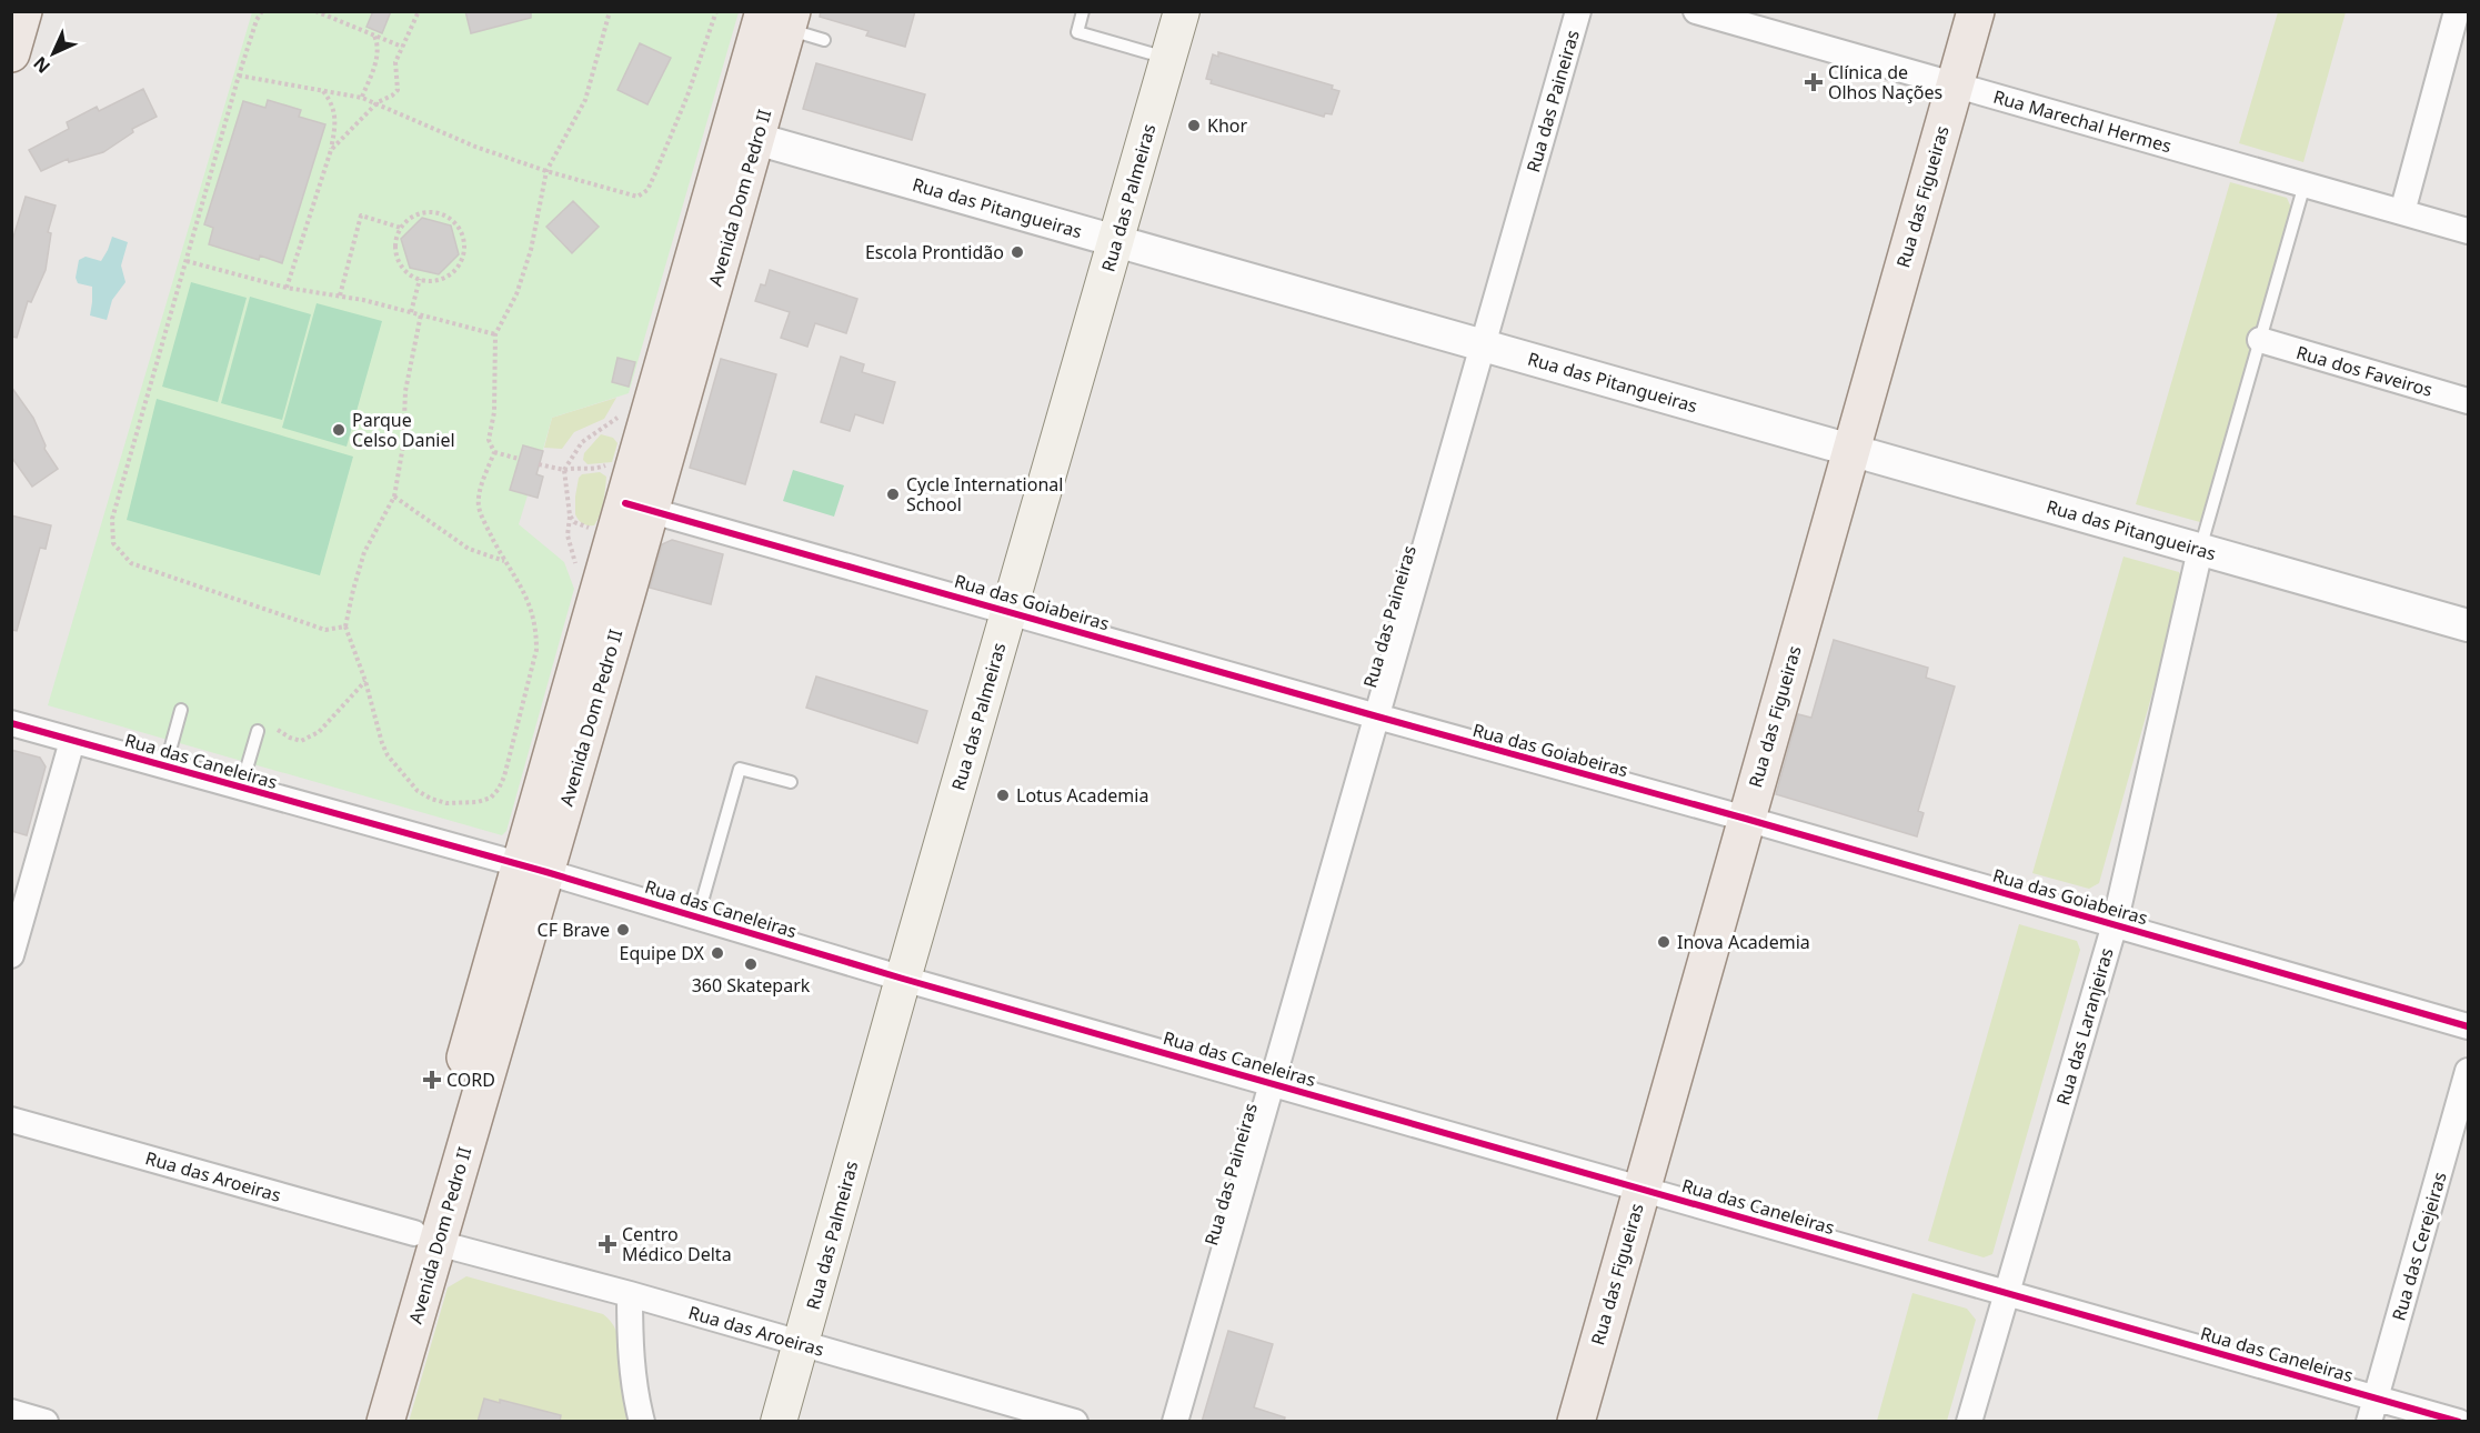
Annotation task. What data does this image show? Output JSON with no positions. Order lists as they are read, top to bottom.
{
  "streets": {
    "main road": ["Rua das Figueiras", "Avenida Dom Pedro II", "Rua das Palmeiras"],
    "street": [
      "Rua das Paineiras",
      "Rua Marechal Hermes",
      "Rua das Pitangueiras",
      "Rua dos Faveiros",
      "Rua das Goiabeiras",
      "Rua das Caneleiras",
      "Rua das Laranjeiras",
      "Rua das Aroeiras",
      "Rua das Cerejeiras"
    ]
  },
  "crossings": [
    ["Rua das Paineiras", "Rua das Pitangueiras"],
    ["Rua das Paineiras", "Rua das Goiabeiras"],
    ["Rua das Paineiras", "Rua das Caneleiras"],
    ["Rua Marechal Hermes", "Rua das Figueiras"],
    ["Rua das Figueiras", "Rua das Pitangueiras"],
    ["Rua das Figueiras", "Rua das Goiabeiras"],
    ["Rua das Figueiras", "Rua das Caneleiras"],
    ["Avenida Dom Pedro II", "Rua das Pitangueiras"],
    ["Avenida Dom Pedro II", "Rua das Goiabeiras"],
    ["Avenida Dom Pedro II", "Rua das Caneleiras"],
    ["Avenida Dom Pedro II", "Rua das Aroeiras"],
    ["Rua das Palmeiras", "Rua das Pitangueiras"],
    ["Rua das Palmeiras", "Rua das Goiabeiras"],
    ["Rua das Palmeiras", "Rua das Caneleiras"],
    ["Rua das Palmeiras", "Rua das Aroeiras"],
    ["Rua das Pitangueiras", "Rua das Laranjeiras"],
    ["Rua das Goiabeiras", "Rua das Laranjeiras"],
    ["Rua das Caneleiras", "Rua das Laranjeiras"],
    ["Rua das Caneleiras", "Rua das Cerejeiras"]
  ],
  "places": {
    "health": ["Clínica de Olhos Nações", "CORD", "Centro Médico Delta"],
    "other": [
      "Khor",
      "Escola Prontidão",
      "Parque Celso Daniel",
      "Cycle International School",
      "Lotus Academia",
      "CF Brave",
      "Inova Academia",
      "Equipe DX",
      "360 Skatepark"
    ]
  },
  "north": "bottom left"
}
